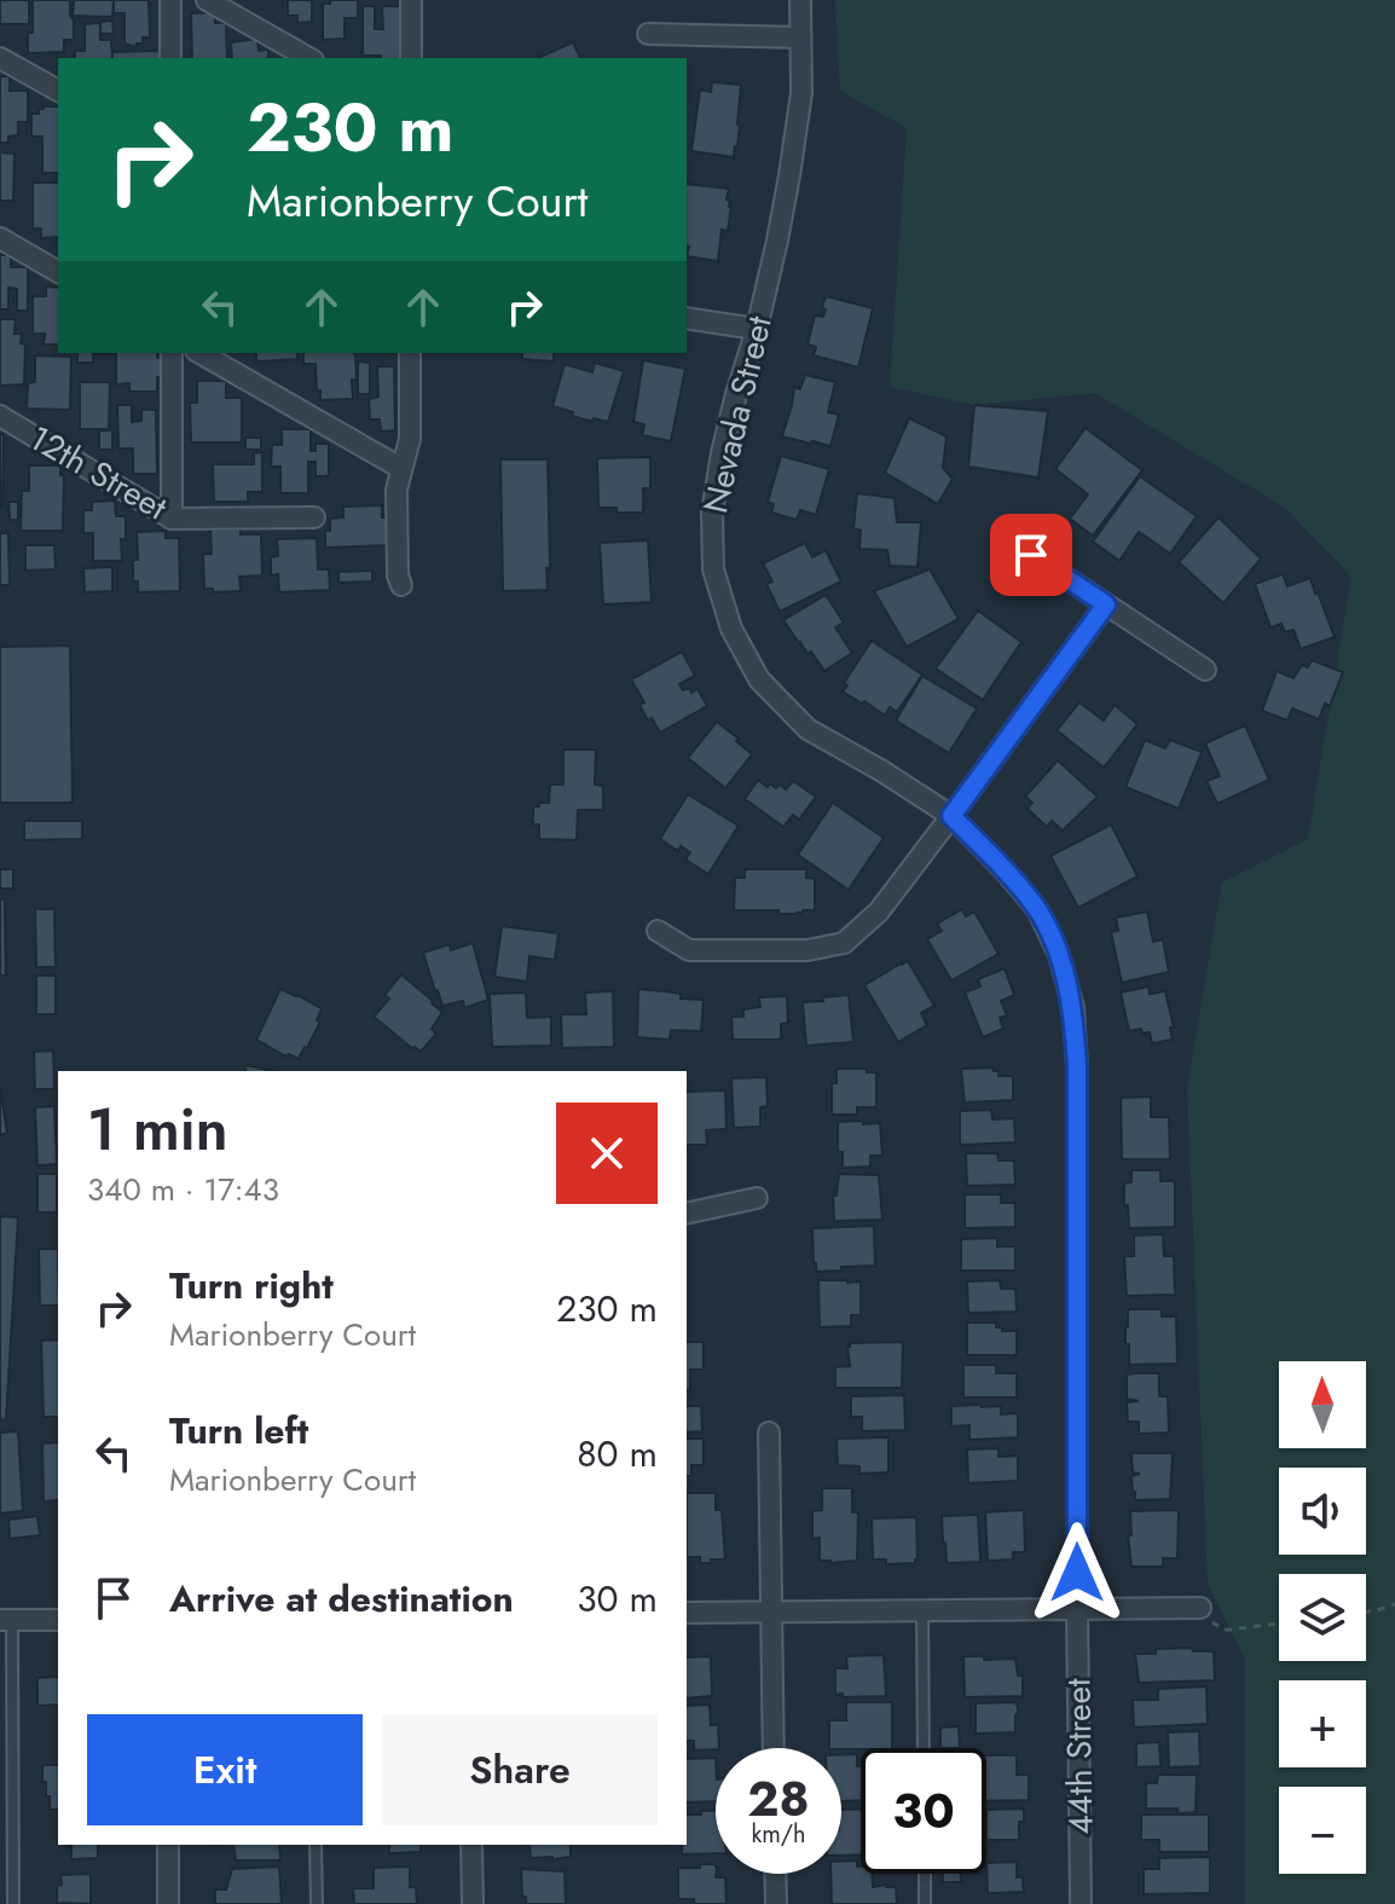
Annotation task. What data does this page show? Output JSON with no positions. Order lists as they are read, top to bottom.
{
  "streets": {
    "street": ["Nevada Street", "12th Street", "44th Street"]
  },
  "crossings": [
    ["Nevada Street", "44th Street"]
  ],
  "north": "top",
  "page": {
    "turn": ["230 m", "Marionberry Court"],
    "heading": ["1 min", "340 m · 17:43"],
    "list": [
      {
        "name": "Turn right",
        "note": "Marionberry Court",
        "value": "230 m"
      },
      {
        "name": "Turn left",
        "note": "Marionberry Court",
        "value": "80 m"
      },
      {
        "name": "Arrive at destination",
        "value": "30 m"
      }
    ],
    "map_buttons": ["+", "−"],
    "buttons": ["Exit", "Share"],
    "speed": "28 km/h",
    "limit": "30"
  }
}
